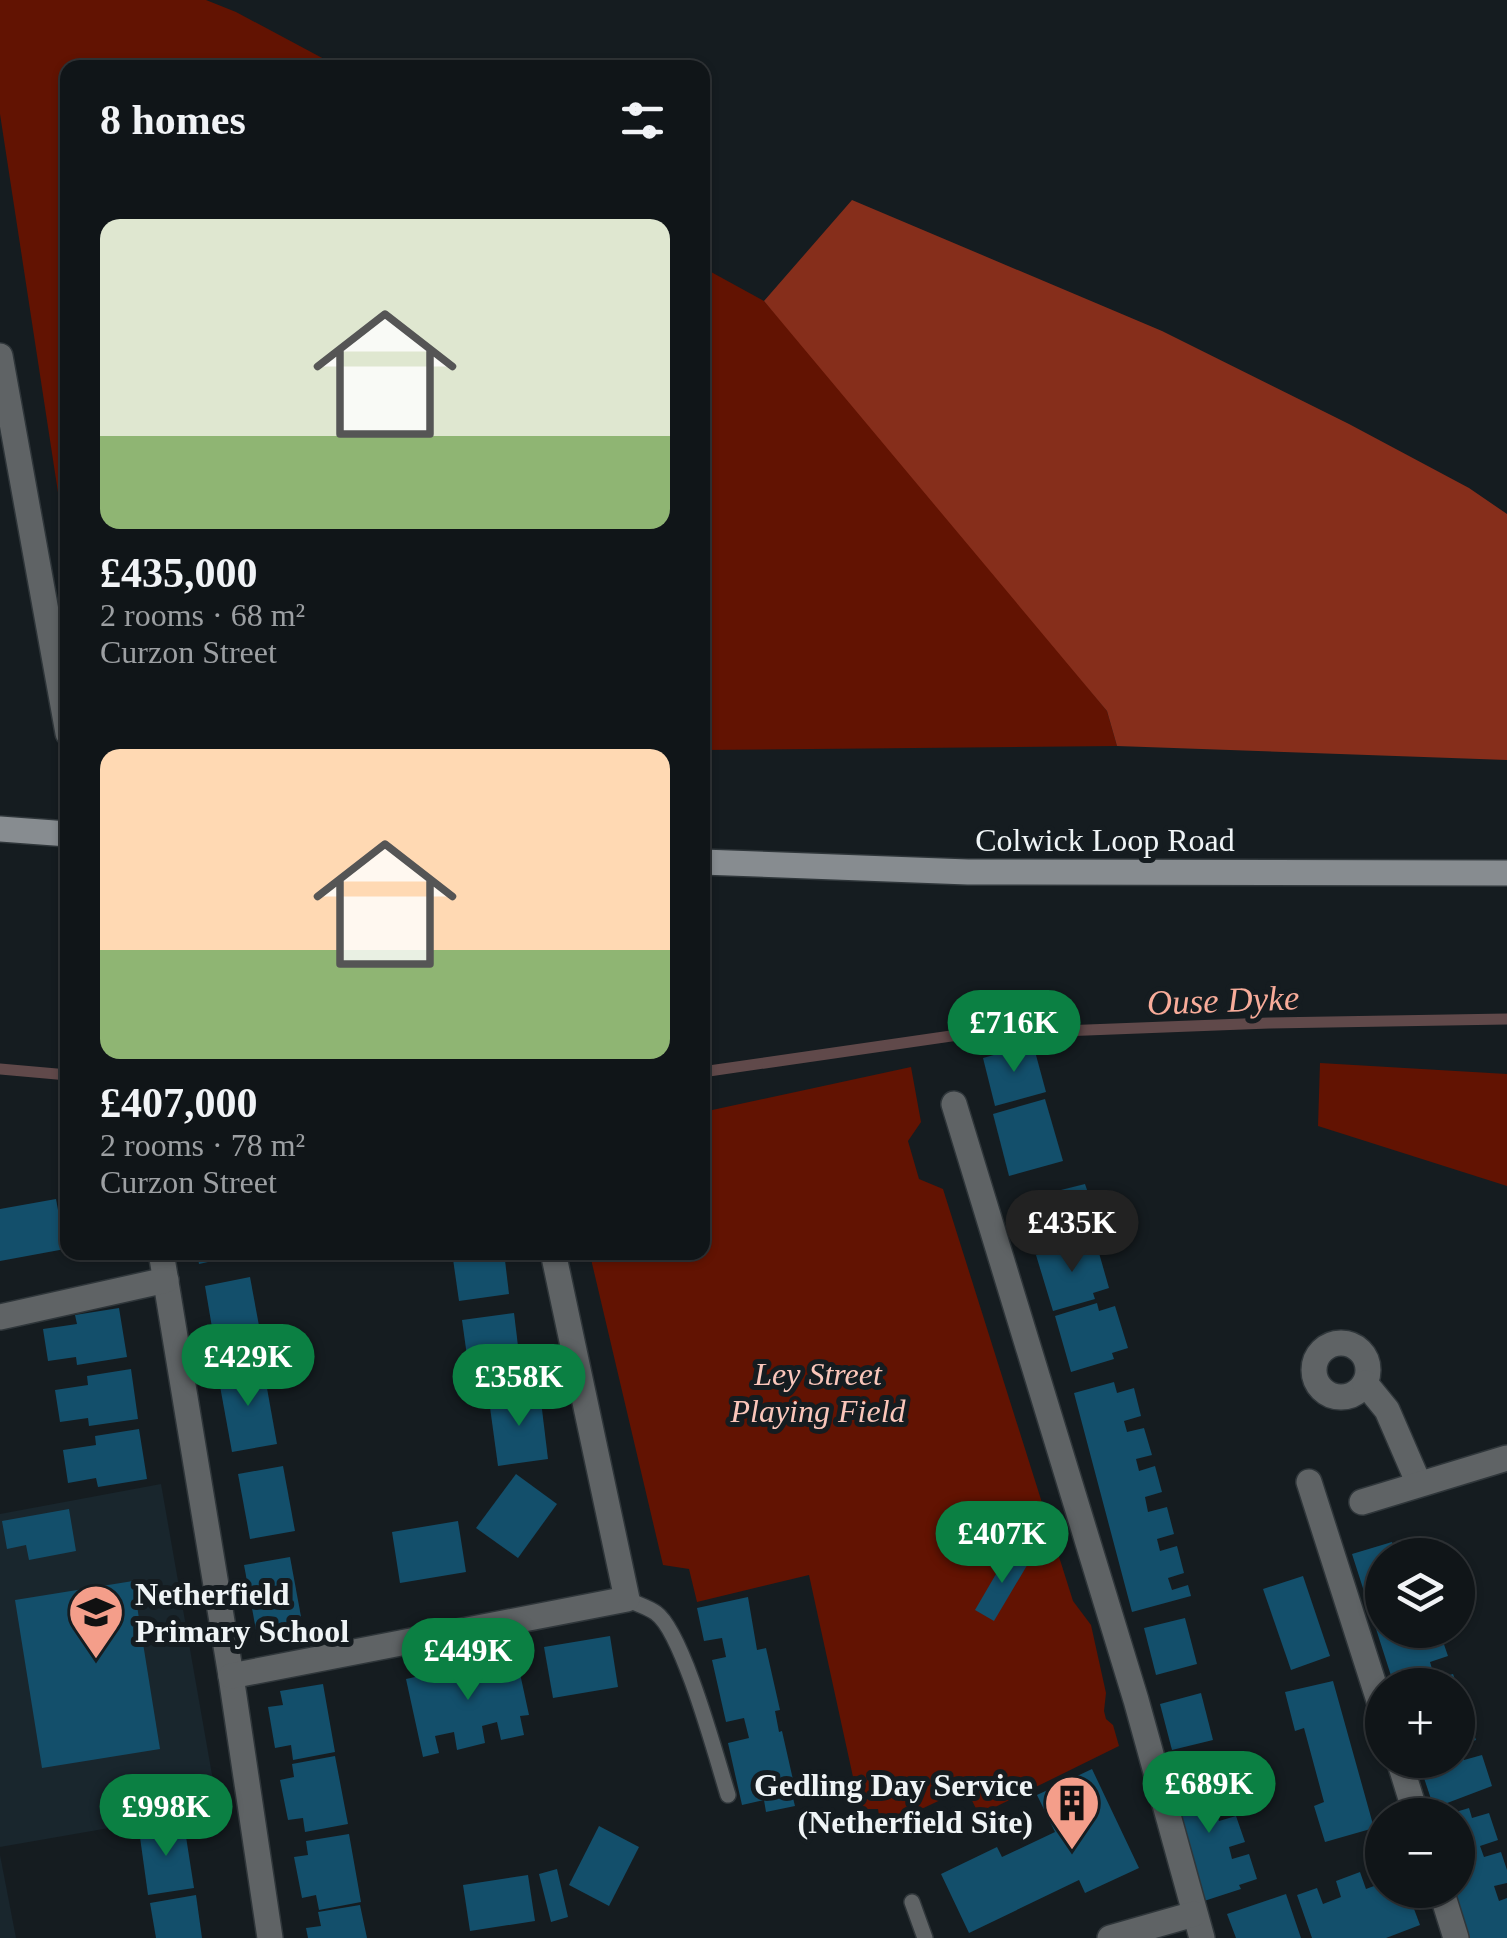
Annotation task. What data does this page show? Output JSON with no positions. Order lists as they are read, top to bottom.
{
  "streets": {
    "main road": ["Colwick Loop Road"]
  },
  "water": ["Ouse Dyke"],
  "parks": ["Ley Street Playing Field"],
  "places": {
    "school or university": ["Netherfield Primary School"],
    "building": ["Gedling Day Service (Netherfield Site)"]
  },
  "page": {
    "heading": "8 homes",
    "list": [
      {
        "name": "£435,000",
        "note": "2 rooms · 68 m² · Curzon Street"
      },
      {
        "name": "£407,000",
        "note": "2 rooms · 78 m² · Curzon Street"
      }
    ],
    "price": [
      "£716K",
      "£435K",
      "£429K",
      "£358K",
      "£407K",
      "£449K",
      "£689K",
      "£998K"
    ],
    "map_buttons": ["+", "−"]
  }
}
